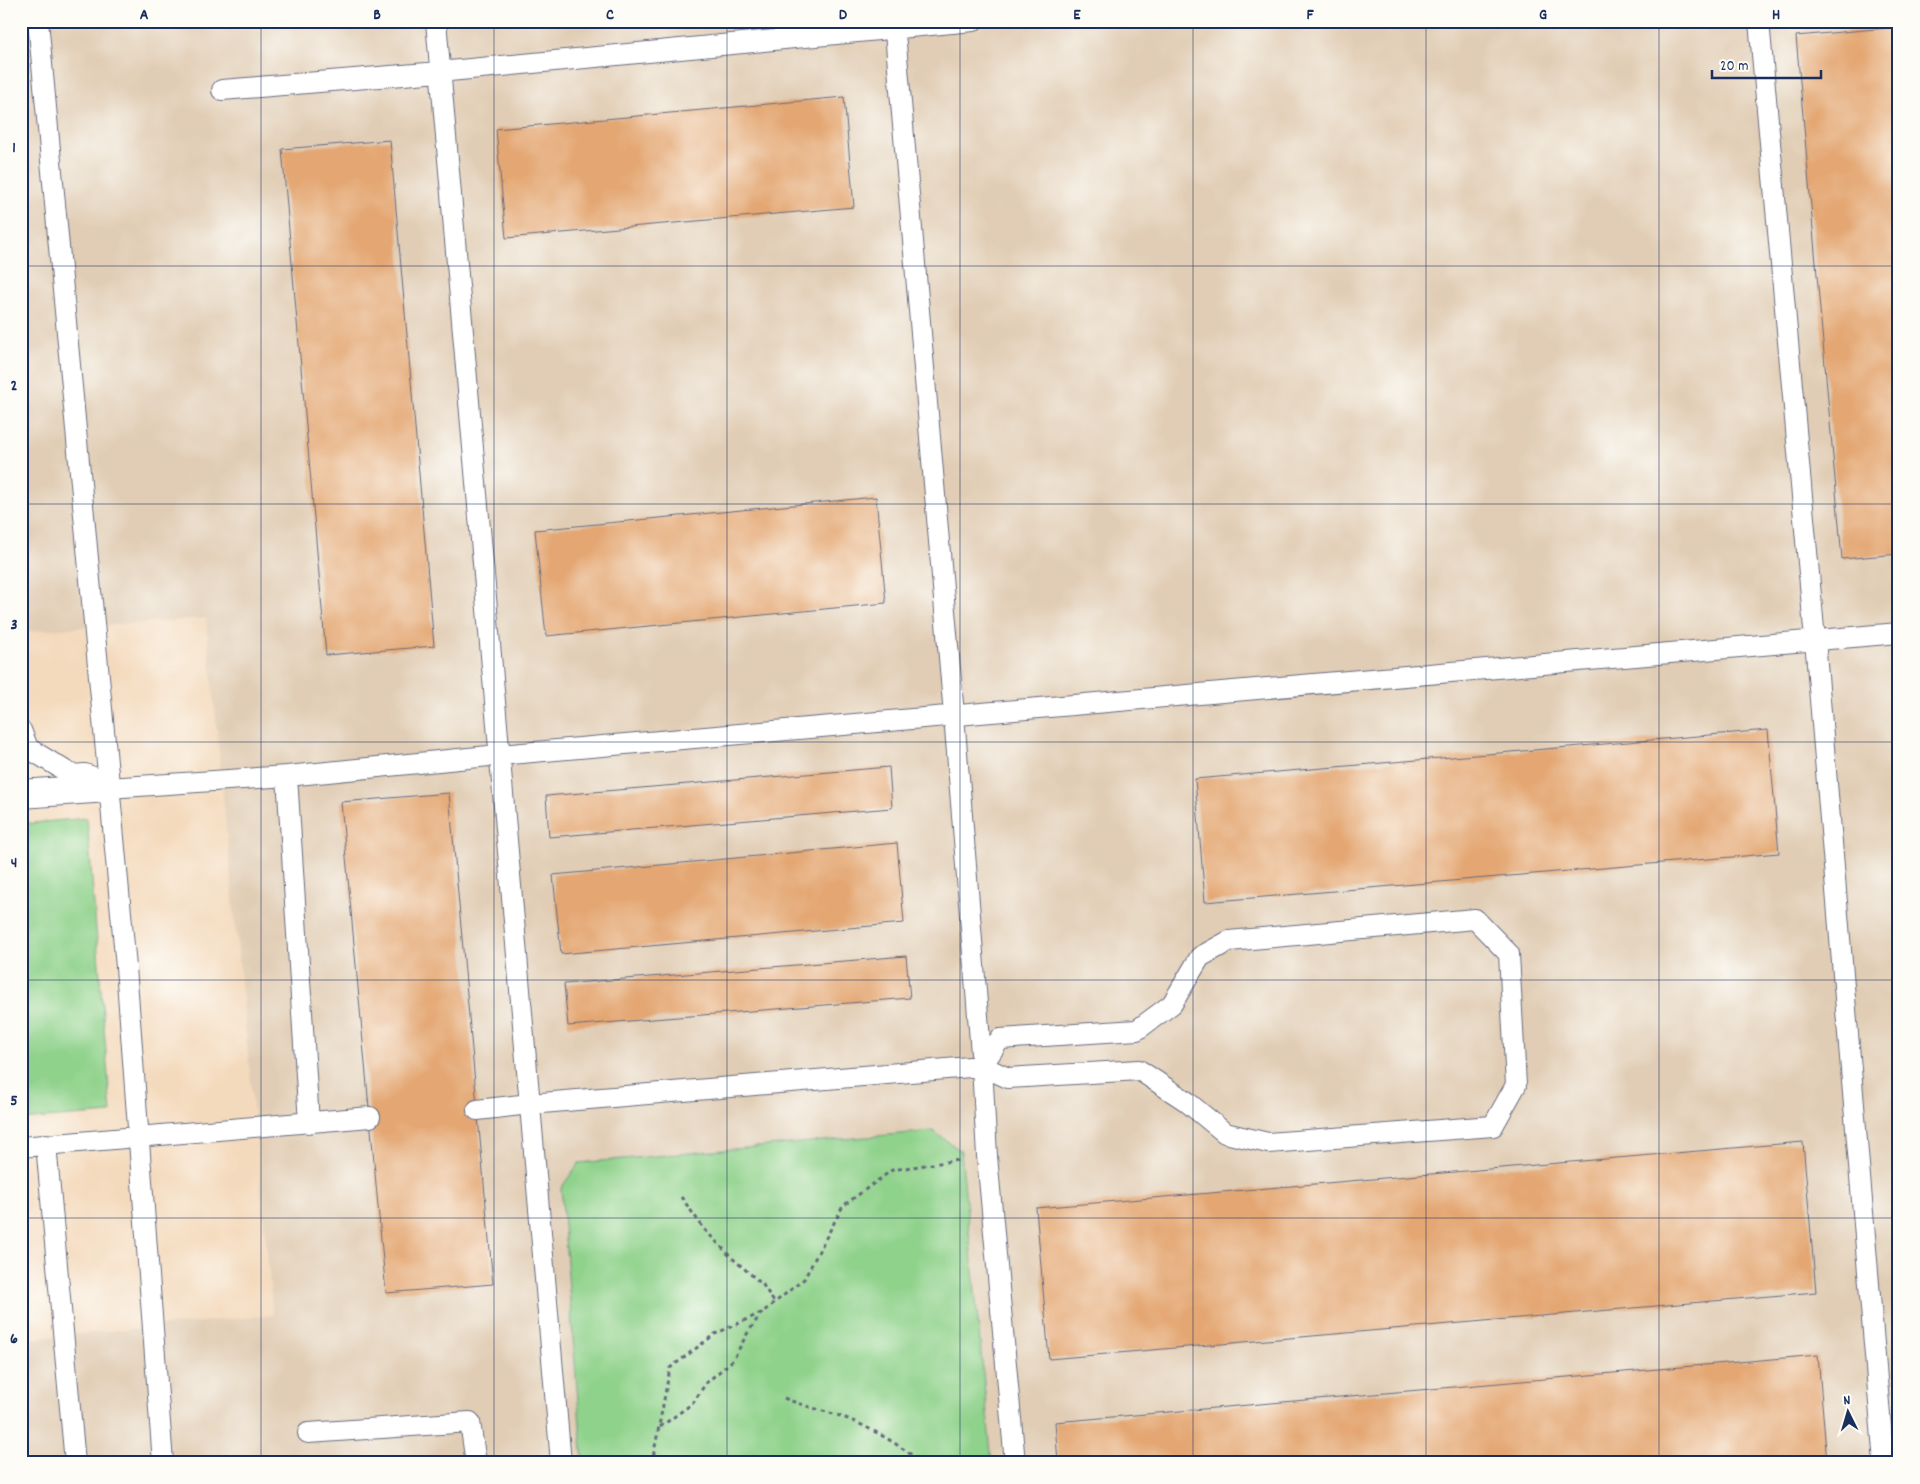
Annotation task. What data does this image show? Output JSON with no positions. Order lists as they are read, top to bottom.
{
  "scale_bar": "20 m",
  "north": "top",
  "grid": {
    "columns": [
      "A",
      "B",
      "C",
      "D",
      "E",
      "F",
      "G",
      "H"
    ],
    "rows": [
      "1",
      "2",
      "3",
      "4",
      "5",
      "6"
    ]
  }
}
